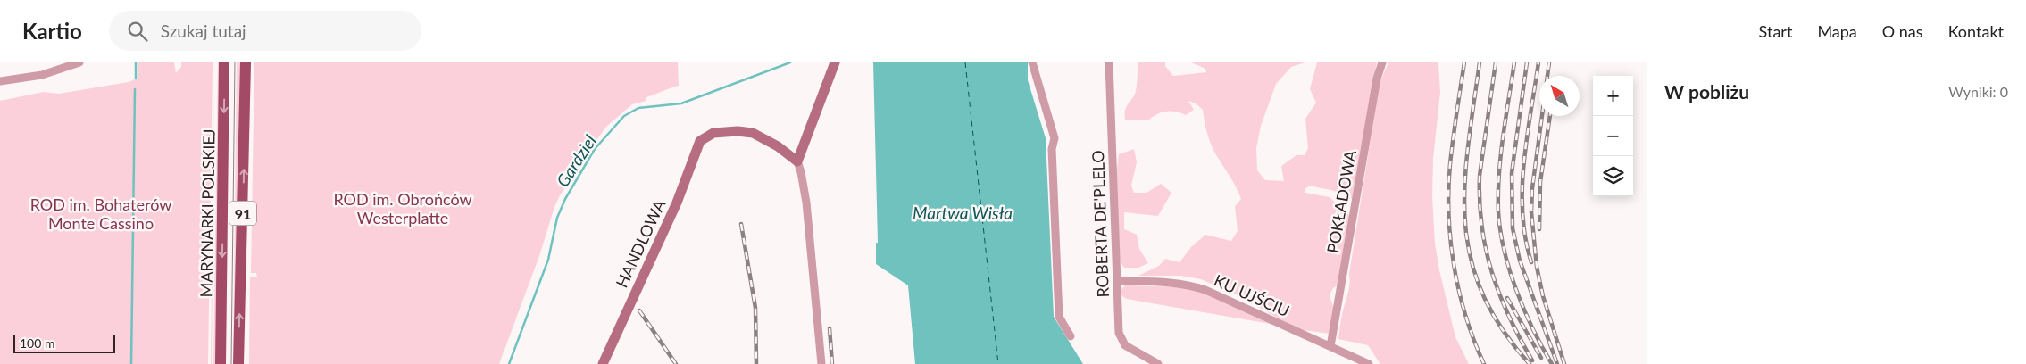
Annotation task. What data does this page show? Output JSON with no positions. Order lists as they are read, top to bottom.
{
  "streets": {
    "main road": ["MARYNARKI POLSKIEJ", "91"],
    "street": [
      "POKŁADOWA",
      "ROBERTA DE'PLELO",
      "HANDLOWA",
      "KU UJŚCIU"
    ]
  },
  "crossings": [
    ["POKŁADOWA", "KU UJŚCIU"],
    ["ROBERTA DE'PLELO", "KU UJŚCIU"]
  ],
  "water": ["Gardziel", "Martwa Wisła"],
  "parks": ["ROD im. Obrońców Westerplatte", "ROD im. Bohaterów Monte Cassino"],
  "scale_bar": "100 m",
  "north": "top left",
  "page": {
    "header": "Kartio",
    "search": "Szukaj tutaj",
    "nav": [
      "Start",
      "Mapa",
      "O nas",
      "Kontakt"
    ],
    "heading": ["W pobliżu", "Wyniki: 0"],
    "map_buttons": ["+", "−"],
    "scale": "100 m"
  }
}
